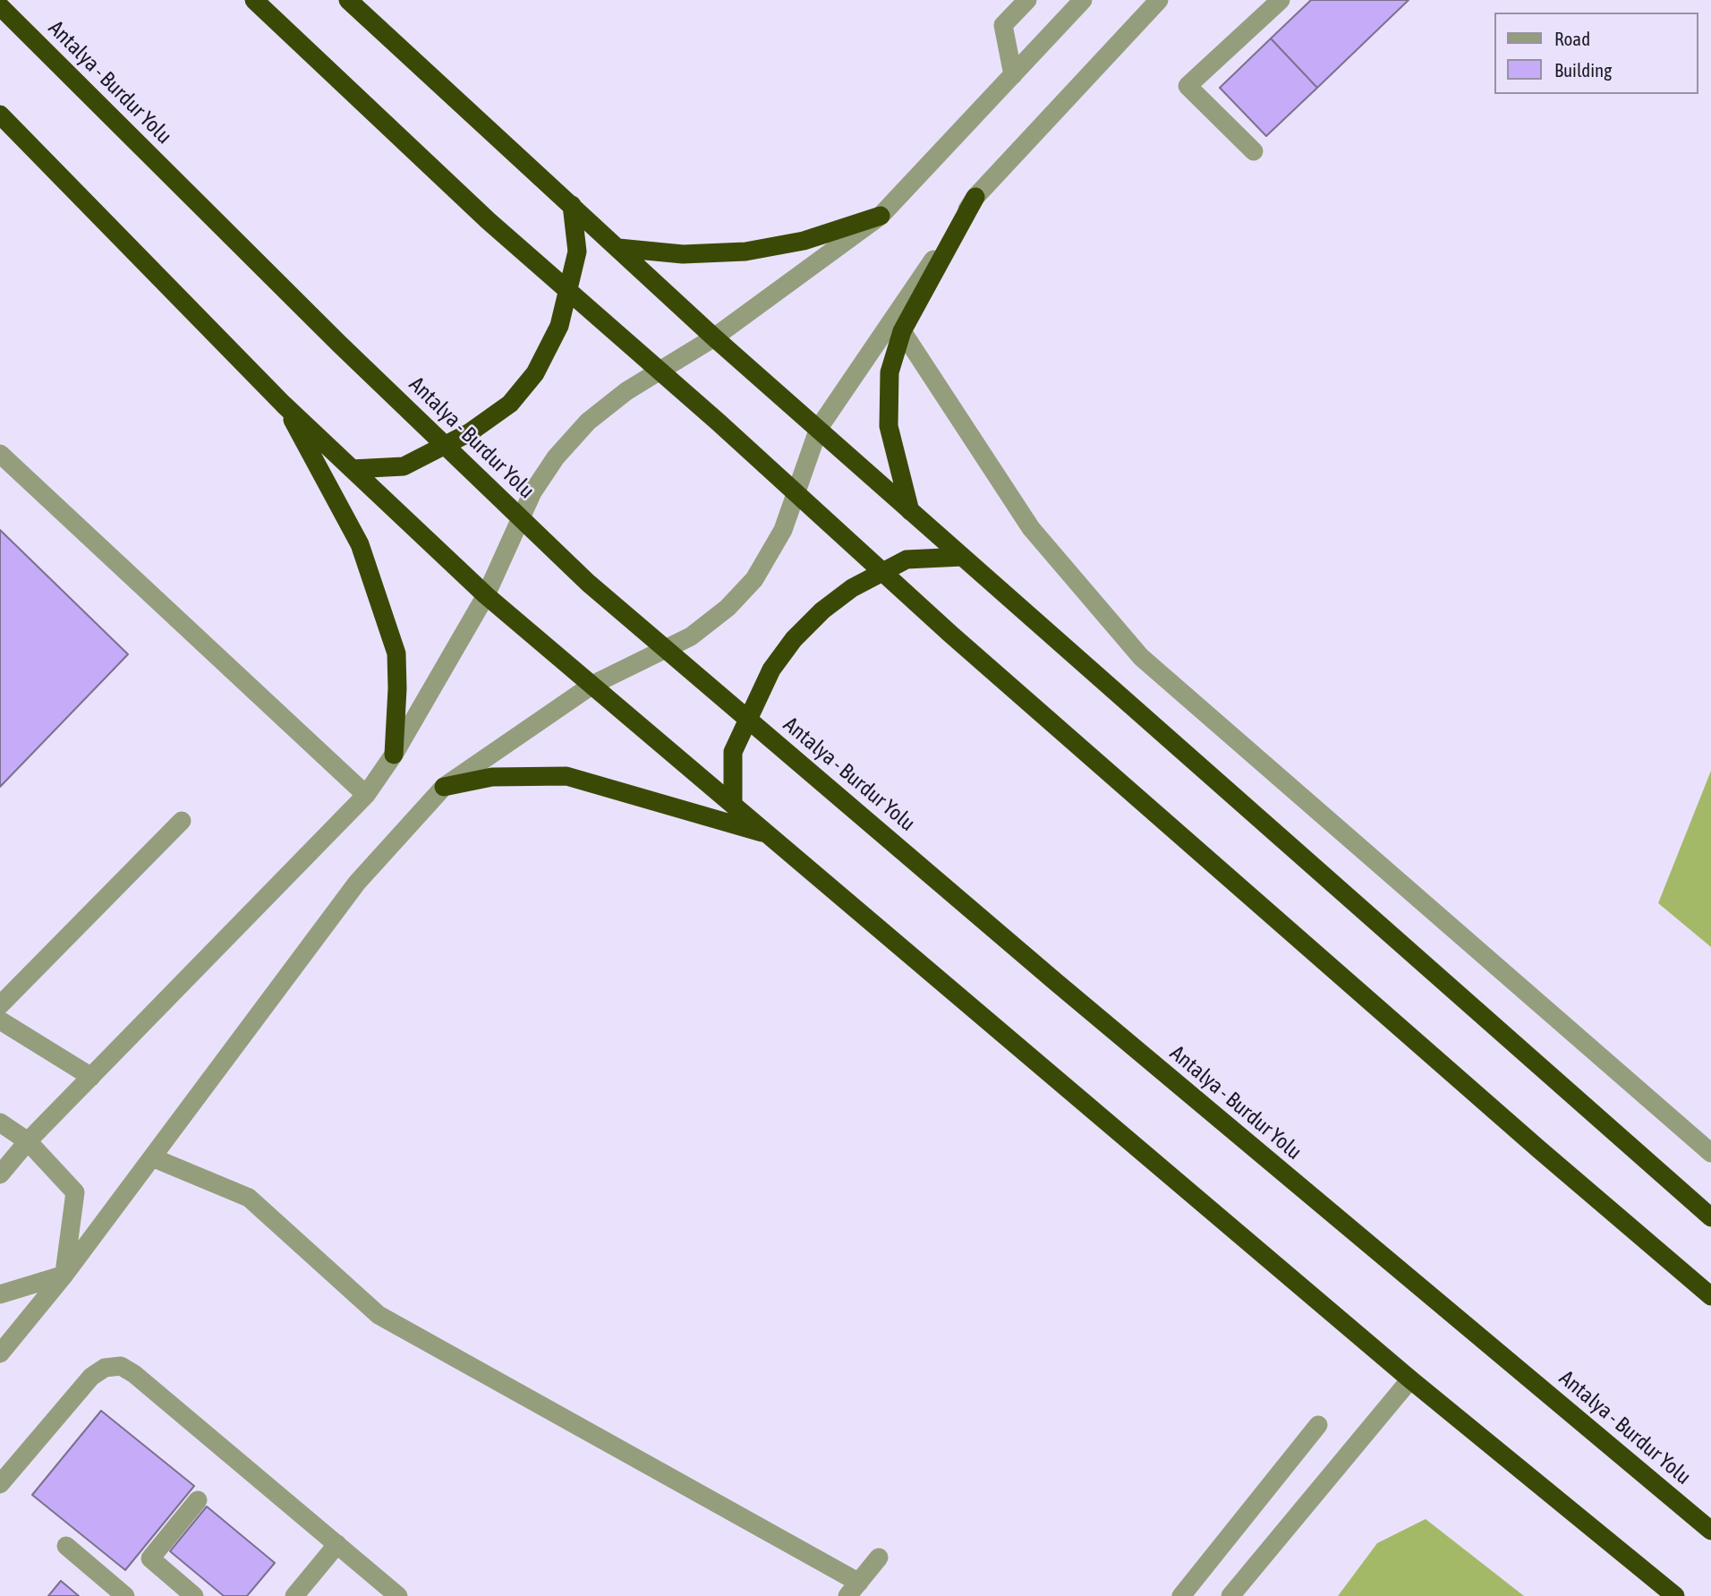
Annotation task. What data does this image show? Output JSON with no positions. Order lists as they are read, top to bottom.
{
  "streets": {
    "highway": ["Antalya - Burdur Yolu"]
  },
  "legend": ["Road", "Building"]
}
